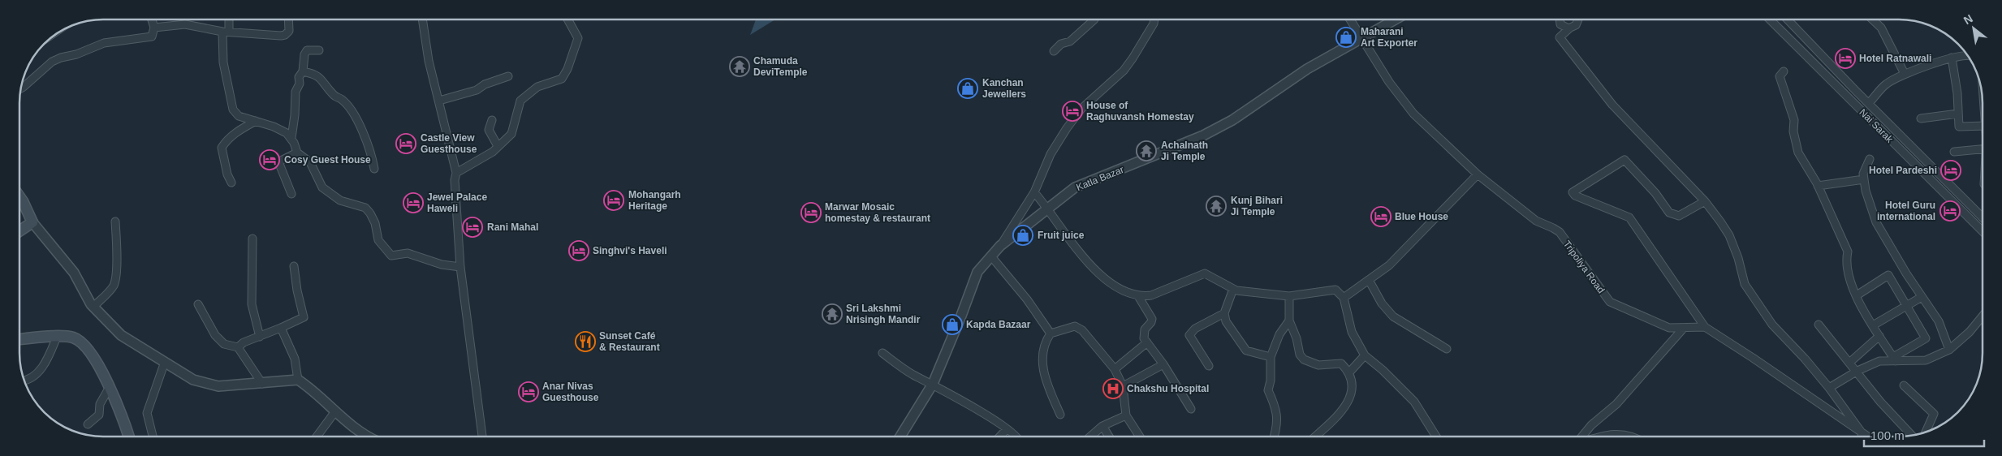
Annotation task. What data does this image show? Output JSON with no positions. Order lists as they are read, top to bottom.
{
  "streets": {
    "street": ["Nai Sarak", "Katla Bazar", "Tripoliya Road"]
  },
  "crossings": [
    ["Katla Bazar", "Tripoliya Road"]
  ],
  "places": {
    "shop": [
      "Maharani Art Exporter",
      "Kanchan Jewellers",
      "Fruit juice",
      "Kapda Bazaar"
    ],
    "hotel": [
      "Hotel Ratnawali",
      "House of Raghuvansh Homestay",
      "Castle View Guesthouse",
      "Cosy Guest House",
      "Hotel Pardeshi",
      "Mohangarh Heritage",
      "Jewel Palace Haweli",
      "Hotel Guru international",
      "Marwar Mosaic homestay & restaurant",
      "Blue House",
      "Rani Mahal",
      "Singhvi's Haveli",
      "Anar Nivas Guesthouse"
    ],
    "temple": [
      "Chamuda DeviTemple",
      "Achalnath Ji Temple",
      "Kunj Bihari Ji Temple",
      "Sri Lakshmi Nrisingh Mandir"
    ],
    "restaurant": ["Sunset Café & Restaurant"],
    "hospital": ["Chakshu Hospital"]
  },
  "scale_bar": "100 m",
  "north": "top left"
}
